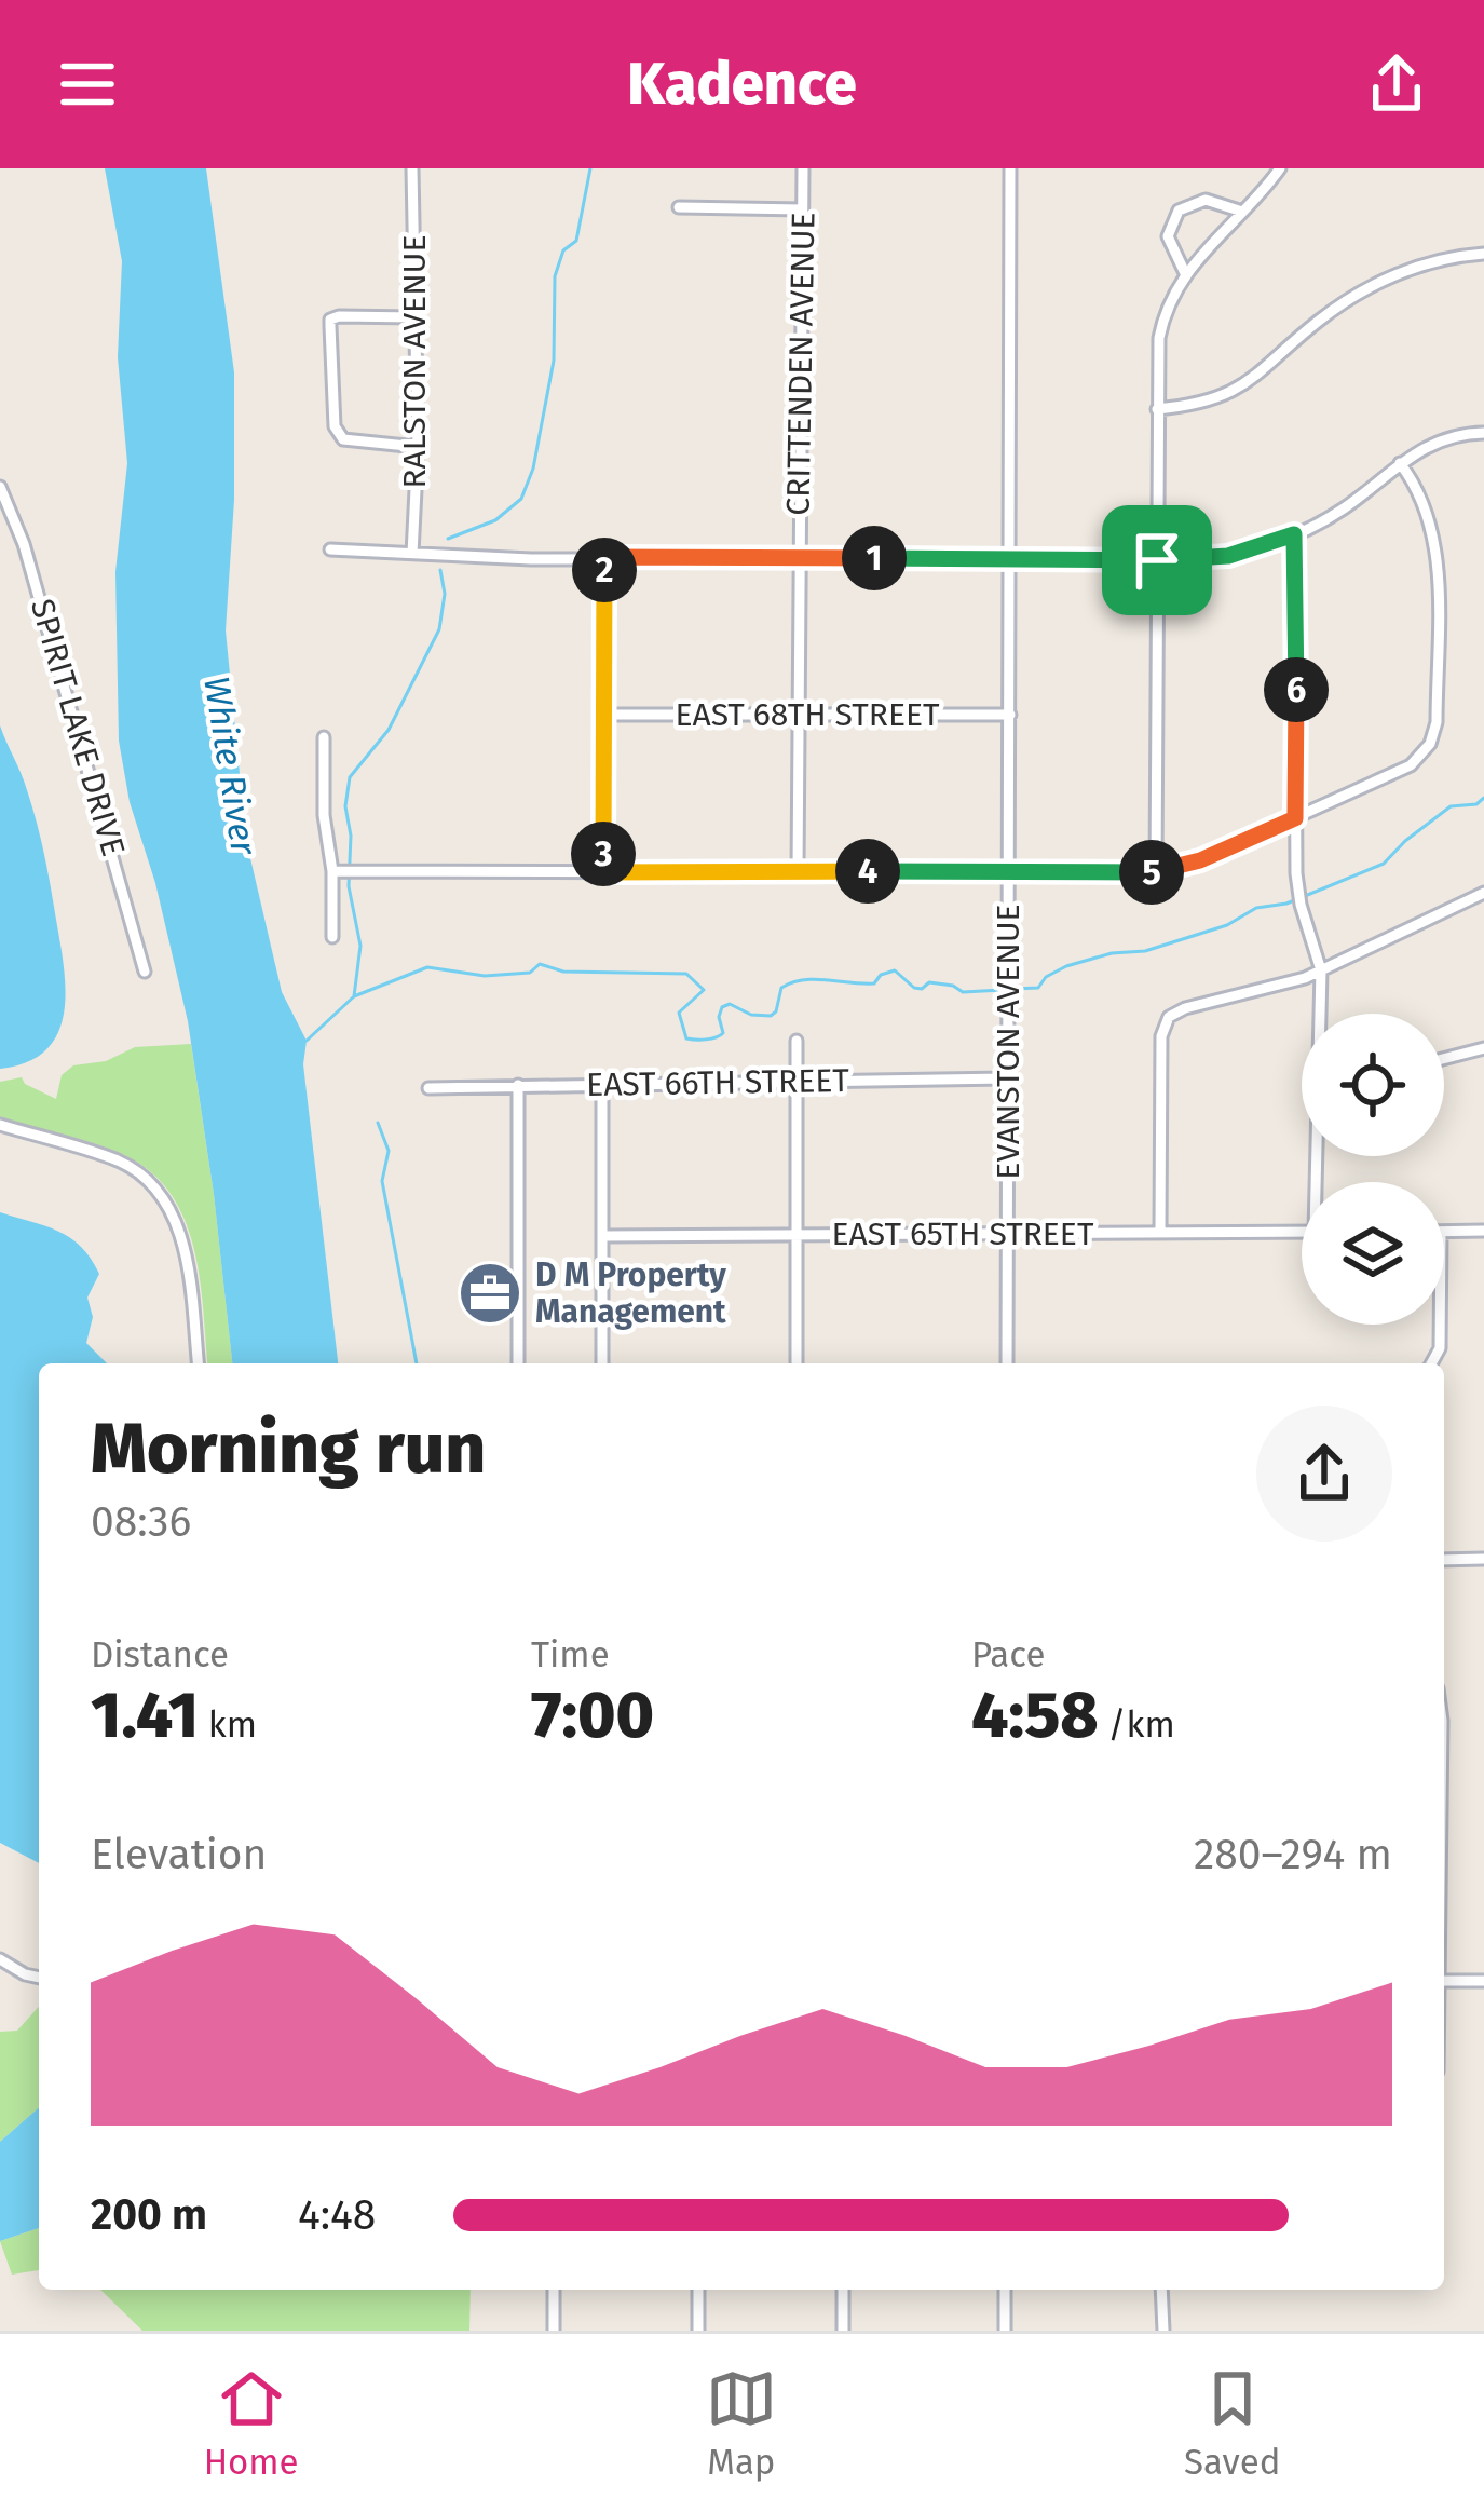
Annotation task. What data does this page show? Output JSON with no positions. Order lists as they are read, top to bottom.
{
  "streets": {
    "street": [
      "RALSTON AVENUE",
      "CRITTENDEN AVENUE",
      "EAST 68TH STREET",
      "SPIRIT LAKE DRIVE",
      "EVANSTON AVENUE",
      "EAST 66TH STREET",
      "EAST 65TH STREET"
    ]
  },
  "crossings": [
    ["CRITTENDEN AVENUE", "EAST 68TH STREET"],
    ["EAST 68TH STREET", "EVANSTON AVENUE"],
    ["EVANSTON AVENUE", "EAST 66TH STREET"],
    ["EVANSTON AVENUE", "EAST 65TH STREET"]
  ],
  "water": ["White River"],
  "places": {
    "office": ["D M Property Management"]
  },
  "page": {
    "header": "Kadence",
    "pins": [
      "1",
      "2",
      "6",
      "3",
      "4",
      "5"
    ],
    "heading": ["Morning run", "08:36"],
    "stats": [
      ["Distance", "1.41 km"],
      ["Time", "7:00"],
      ["Pace", "4:58 /km"]
    ],
    "chart": ["Elevation", "280–294 m"],
    "list": [
      {
        "name": "200 m",
        "note": "4:48"
      }
    ],
    "tabs": ["Home", "Map", "Saved"]
  }
}
